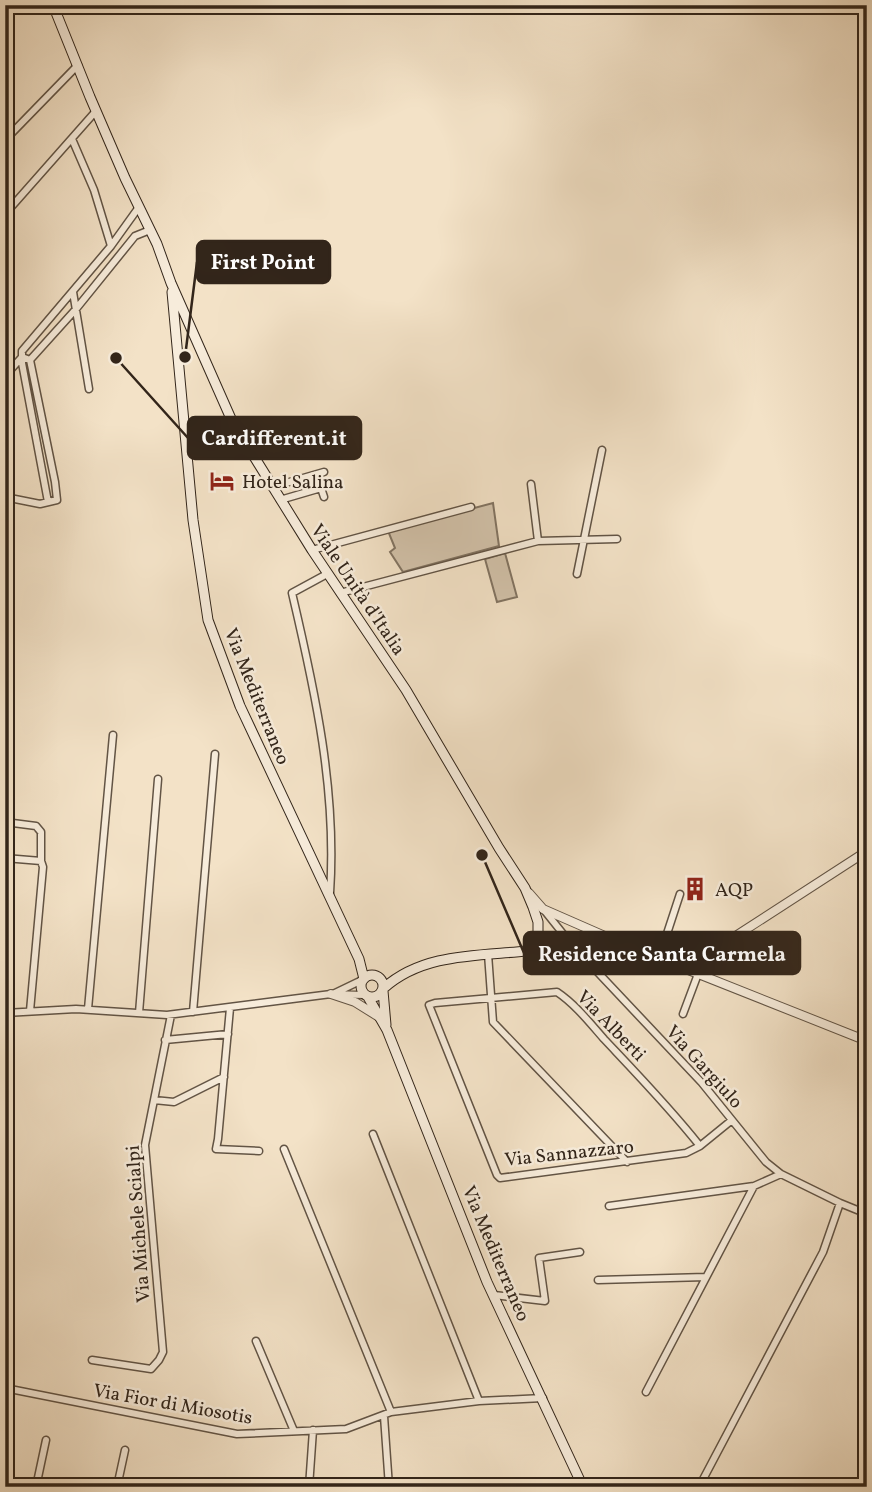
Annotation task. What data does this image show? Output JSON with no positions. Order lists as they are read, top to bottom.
{
  "streets": {
    "main road": ["Viale Unità d'Italia", "Via Mediterraneo"],
    "street": [
      "Via Alberti",
      "Via Gargiulo",
      "Via Sannazzaro",
      "Via Michele Scialpi",
      "Via Fior di Miosotis"
    ]
  },
  "crossings": [
    ["Viale Unità d'Italia", "Via Mediterraneo"],
    ["Via Mediterraneo", "Via Fior di Miosotis"],
    ["Via Alberti", "Via Sannazzaro"],
    ["Via Gargiulo", "Via Sannazzaro"]
  ],
  "places": {
    "other": ["First Point", "Cardifferent.it", "Residence Santa Carmela"],
    "hotel": ["Hotel Salina"],
    "building": ["AQP"]
  }
}
